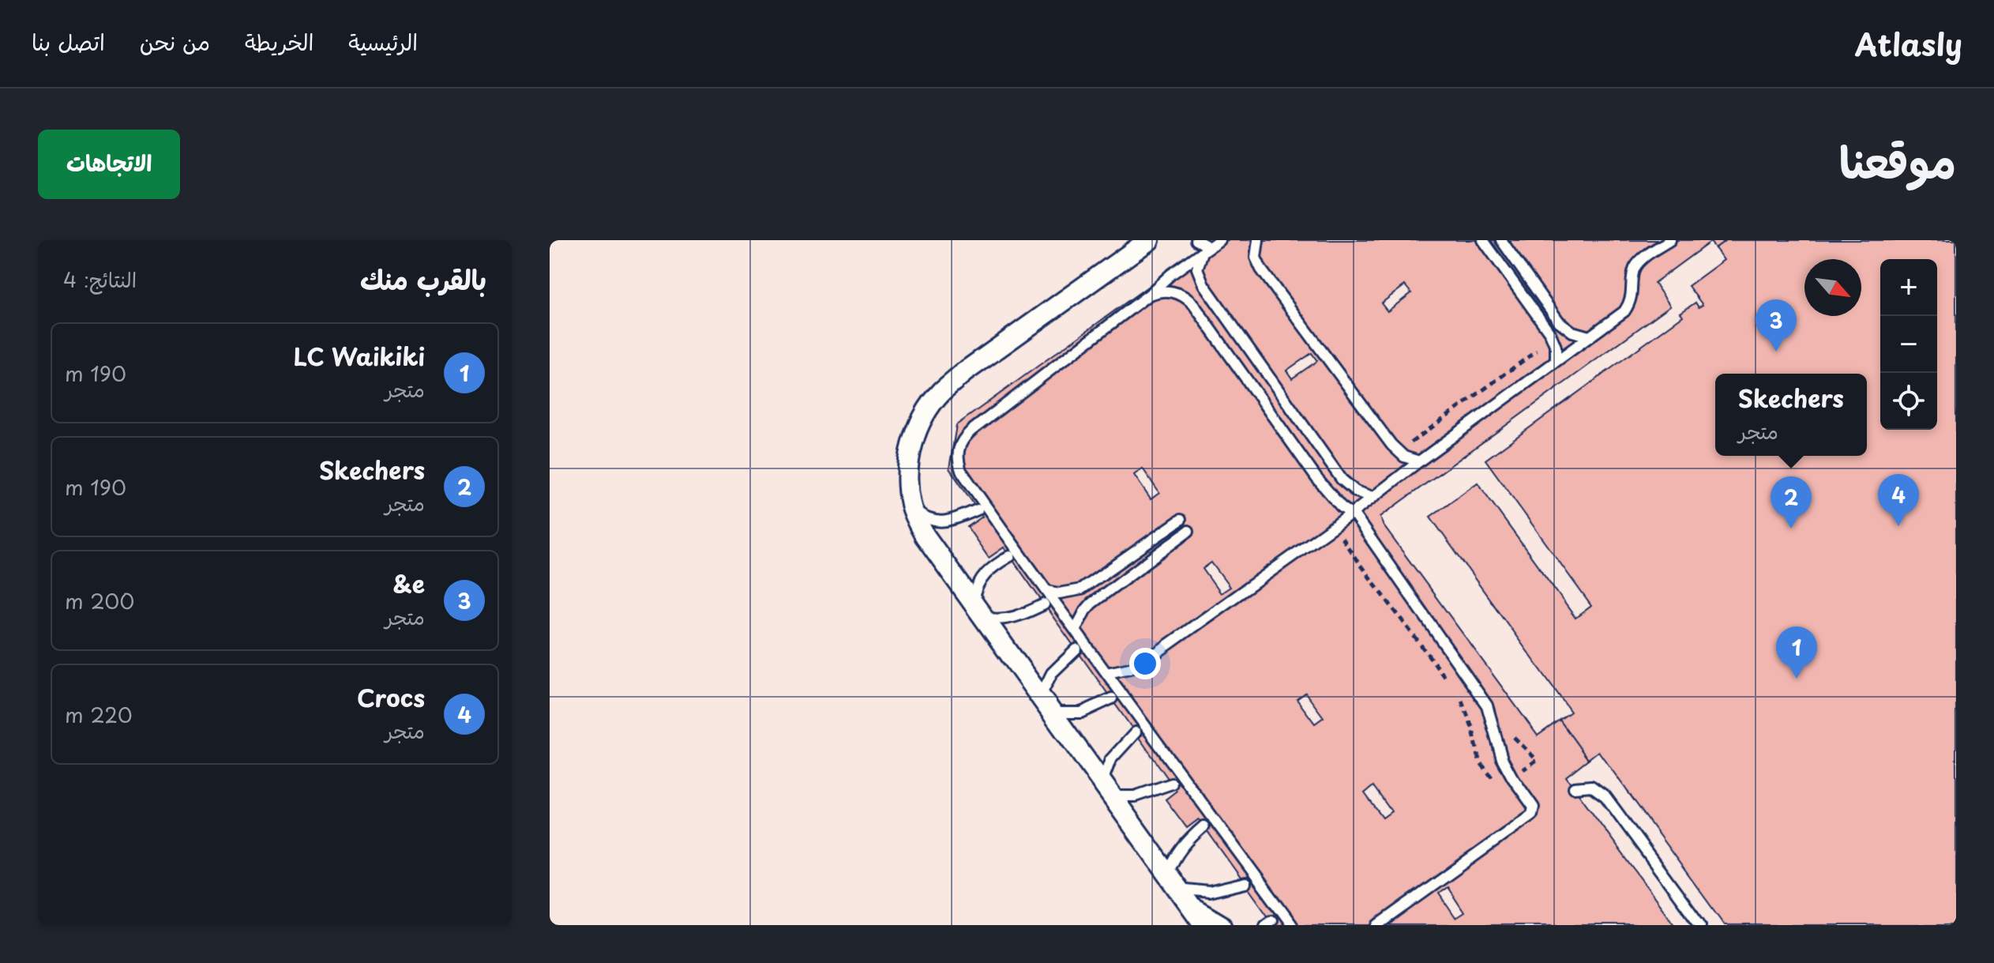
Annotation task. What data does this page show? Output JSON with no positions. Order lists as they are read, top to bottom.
{
  "north": "bottom right",
  "page": {
    "header": "Atlasly",
    "nav": [
      "الرئيسية",
      "الخريطة",
      "من نحن",
      "اتصل بنا"
    ],
    "title": "موقعنا",
    "buttons": "الاتجاهات",
    "heading": ["بالقرب منك", "النتائج: 4"],
    "map_buttons": ["+", "−"],
    "pins": [
      "3",
      "4",
      "2",
      "1"
    ],
    "list": [
      {
        "mark": "1",
        "name": "LC Waikiki",
        "note": "متجر",
        "value": "190 m"
      },
      {
        "mark": "2",
        "name": "Skechers",
        "note": "متجر",
        "value": "190 m"
      },
      {
        "mark": "3",
        "name": "e&",
        "note": "متجر",
        "value": "200 m"
      },
      {
        "mark": "4",
        "name": "Crocs",
        "note": "متجر",
        "value": "220 m"
      }
    ],
    "popup": ["Skechers", "متجر"]
  }
}
